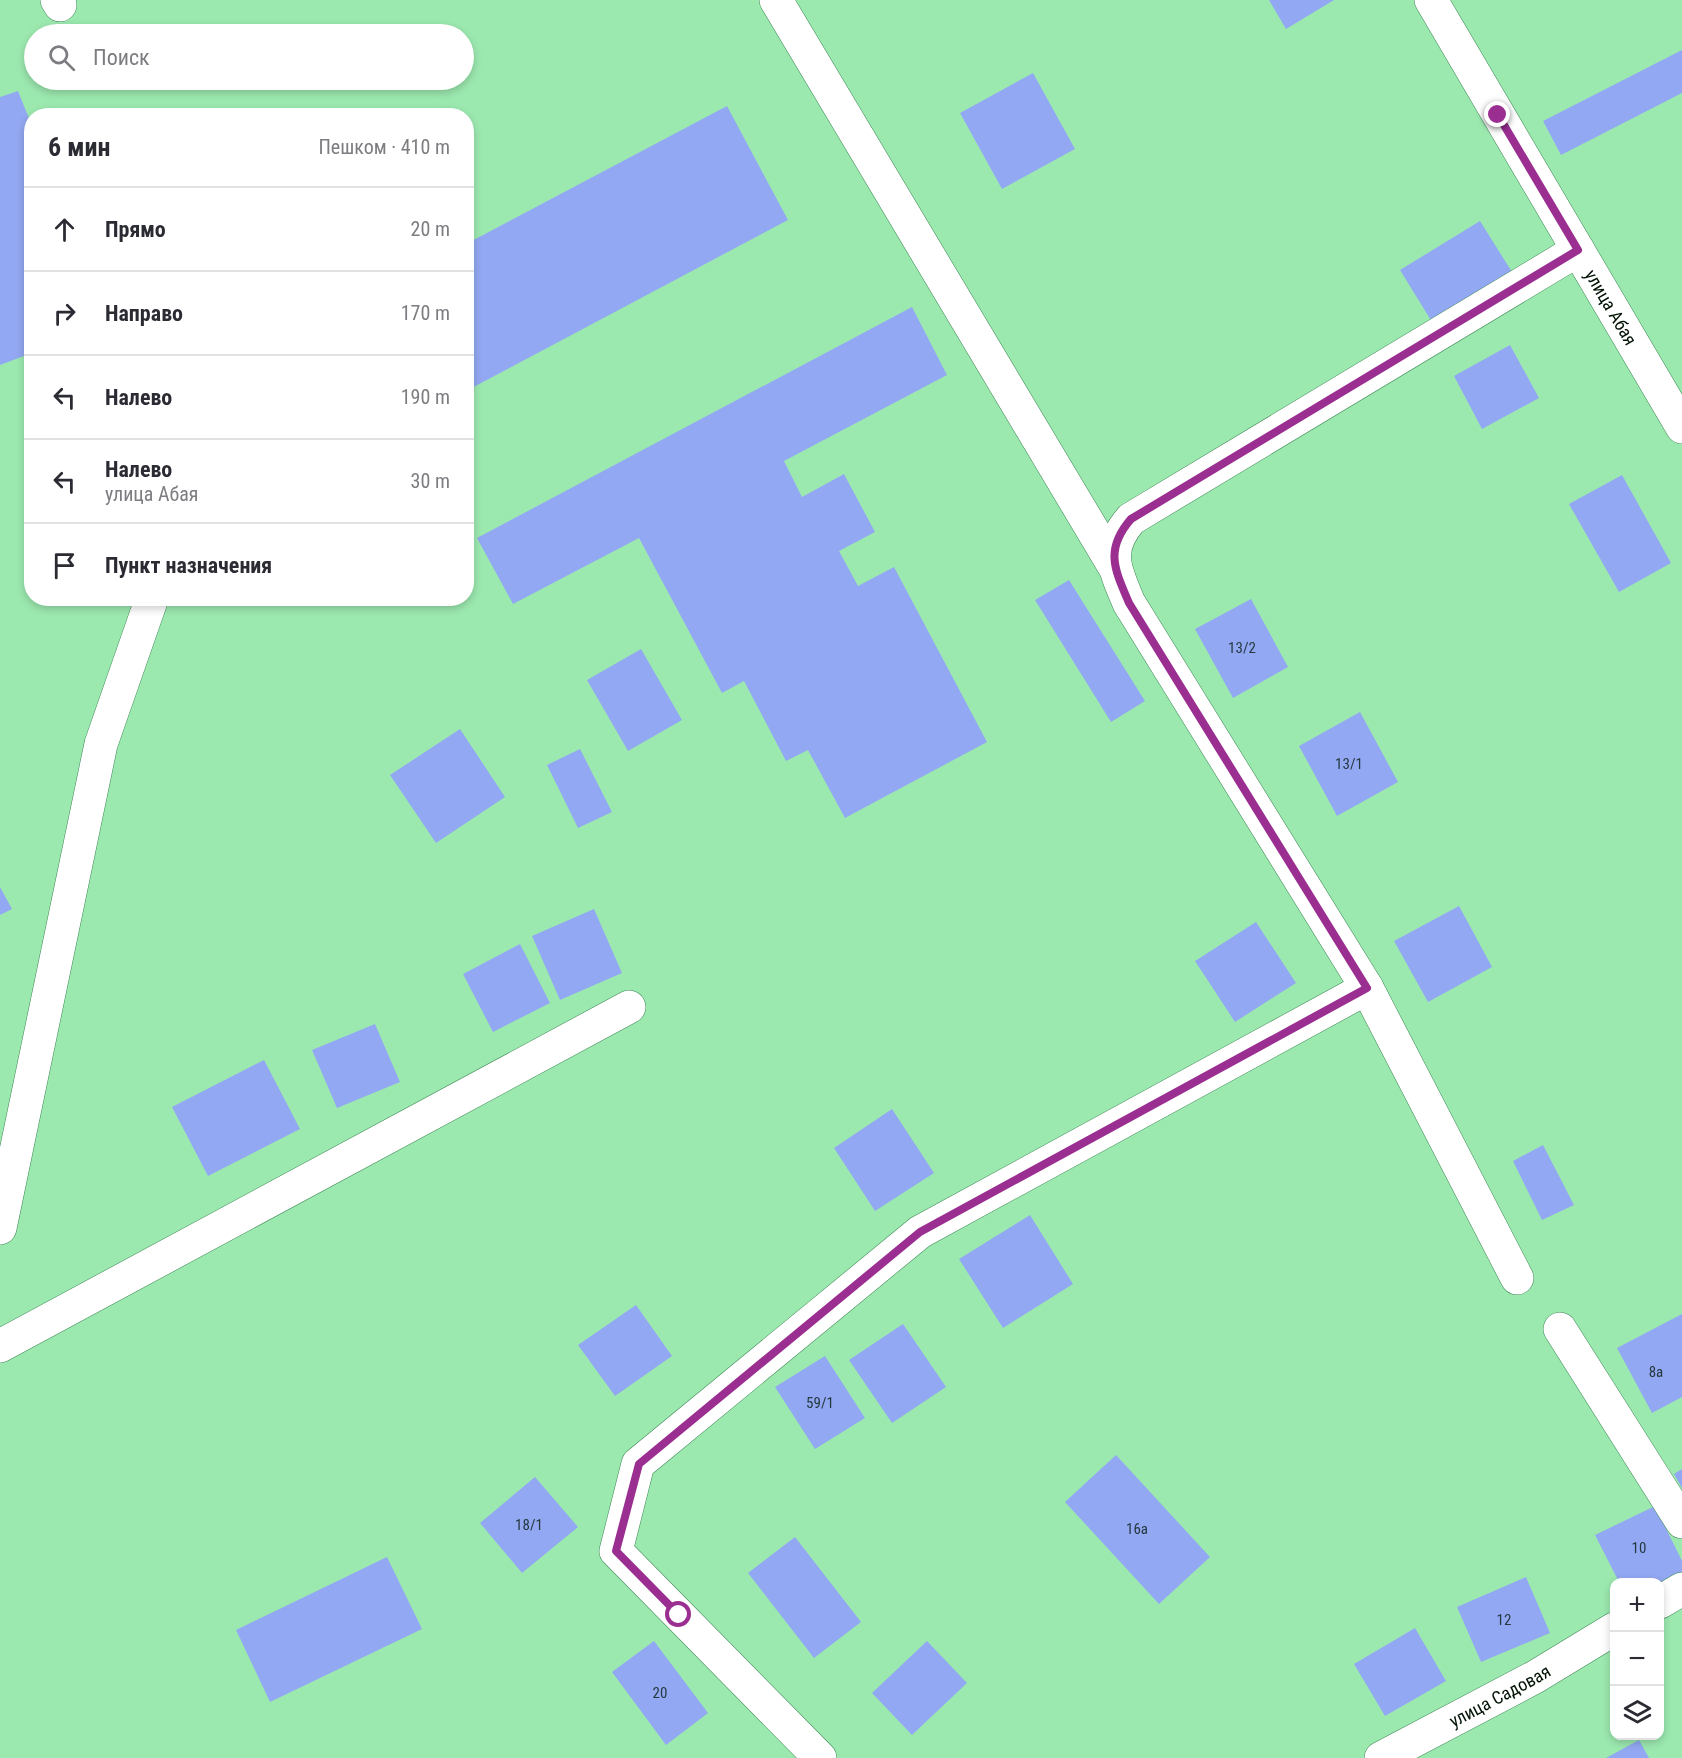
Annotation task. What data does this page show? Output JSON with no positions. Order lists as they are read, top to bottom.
{
  "streets": {
    "street": ["улица Абая", "улица Садовая"]
  },
  "house_numbers": [
    "13/2",
    "13/1",
    "8а",
    "59/1",
    "18/1",
    "16а",
    "10",
    "12",
    "20"
  ],
  "page": {
    "search": "Поиск",
    "heading": ["6 мин", "Пешком · 410 m"],
    "list": [
      ["Прямо", "20 m"],
      ["Направо", "170 m"],
      ["Налево", "190 m"],
      ["Налево", "улица Абая", "30 m"],
      "Пункт назначения"
    ],
    "map_buttons": ["+", "−"]
  }
}
